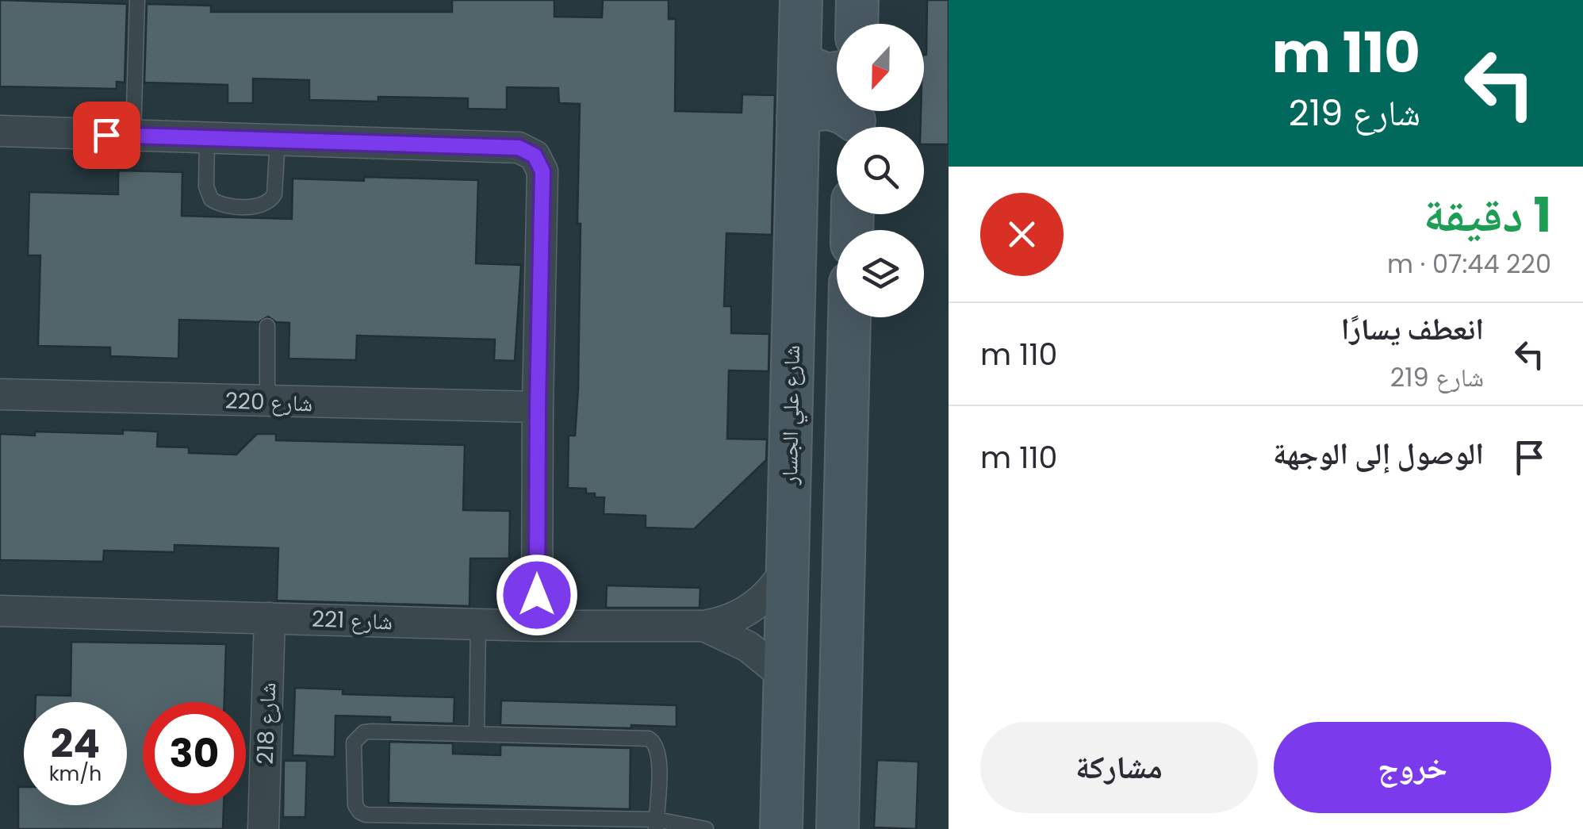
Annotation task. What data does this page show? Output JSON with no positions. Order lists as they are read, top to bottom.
{
  "streets": {
    "street": [
      "شارع 220",
      "شارع علي الجسار",
      "شارع 221",
      "شارع 218"
    ]
  },
  "crossings": [
    ["شارع علي الجسار", "شارع 221"],
    ["شارع 221", "شارع 218"]
  ],
  "north": "bottom",
  "page": {
    "turn": ["110 m", "شارع 219"],
    "heading": ["1 دقيقة", "220 m · 07:44"],
    "list": [
      {
        "name": "انعطف يسارًا",
        "note": "شارع 219",
        "value": "110 m"
      },
      {
        "name": "الوصول إلى الوجهة",
        "value": "110 m"
      }
    ],
    "speed": "24 km/h",
    "limit": "30",
    "buttons": ["خروج", "مشاركة"]
  }
}
